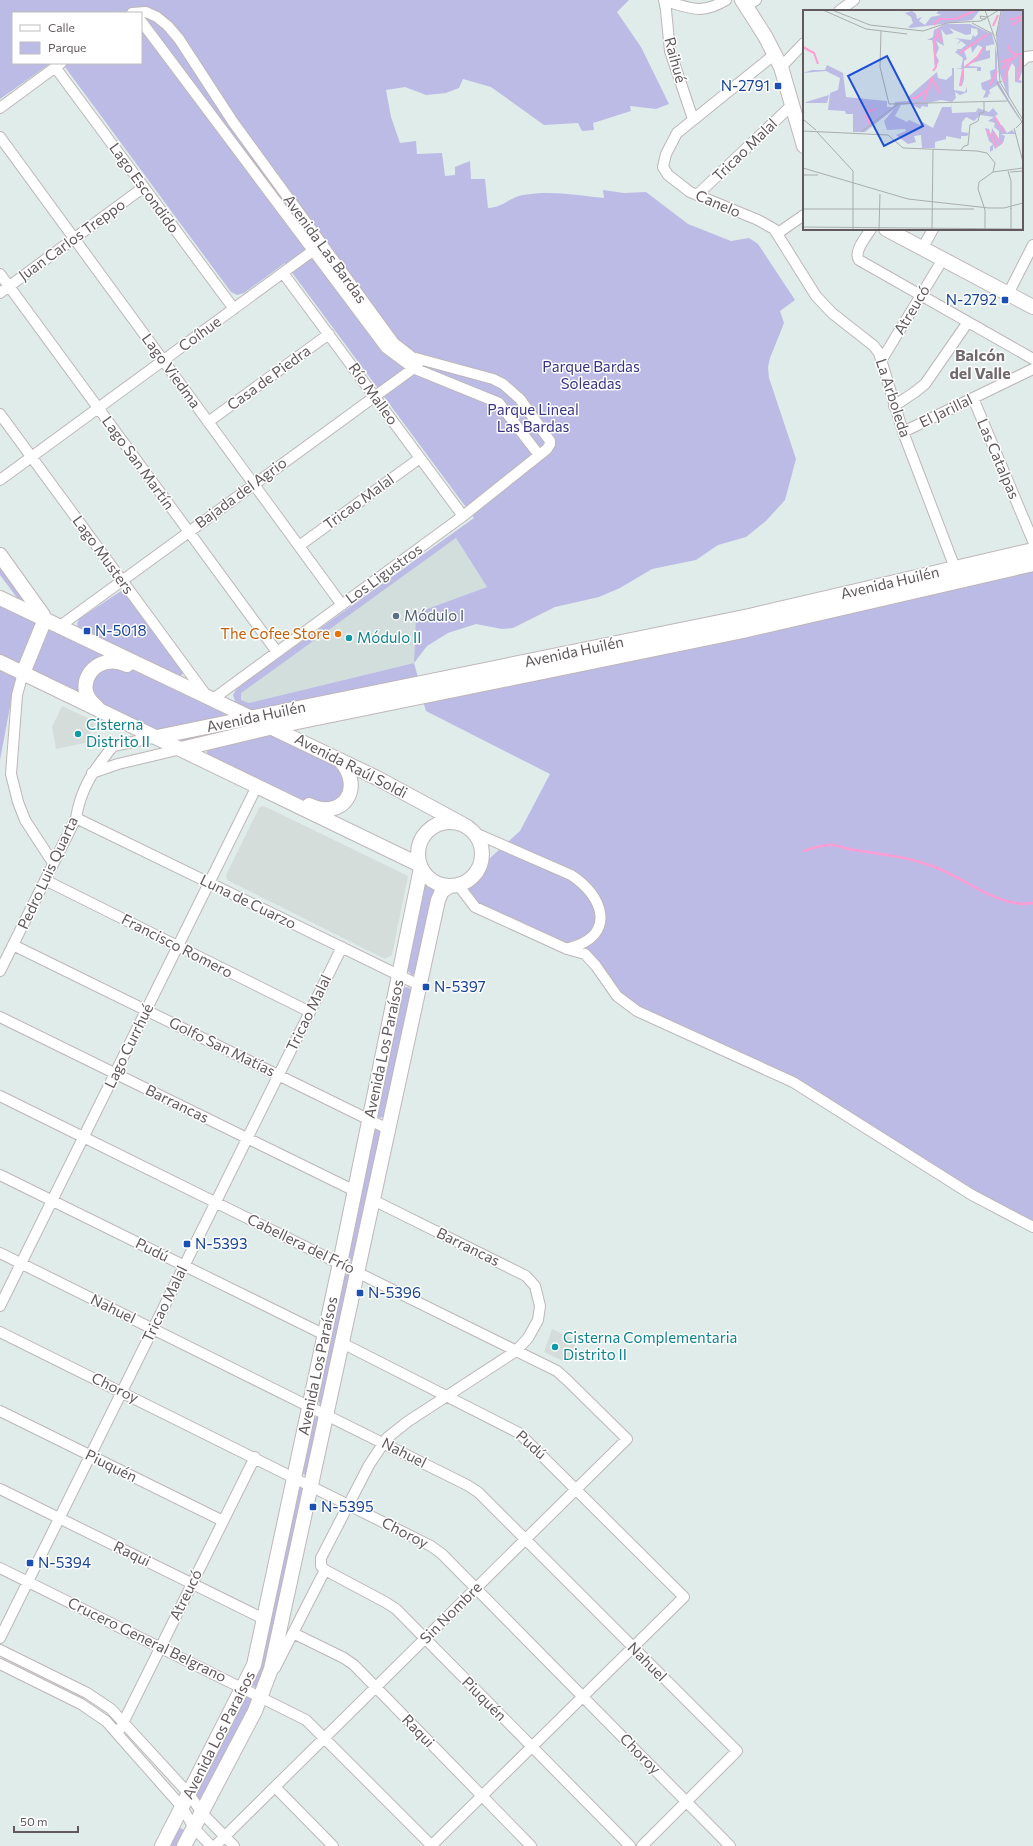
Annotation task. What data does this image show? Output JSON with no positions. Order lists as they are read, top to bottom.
{
  "streets": {
    "main road": ["Avenida Huilén", "Avenida Raúl Soldi", "Avenida Los Paraísos"],
    "street": [
      "Raihué",
      "Tricao Malal",
      "Lago Escondido",
      "Canelo",
      "Juan Carlos Treppo",
      "Avenida Las Bardas",
      "Atreucó",
      "Coíhue",
      "Lago Viedma",
      "Casa de Piedra",
      "Río Malleo",
      "La Arboleda",
      "El Jarillal",
      "Las Catalpas",
      "Lago San Martín",
      "Bajada del Agrio",
      "Lago Musters",
      "Los Ligustros",
      "Pedro Luis Quarta",
      "Luna de Cuarzo",
      "Francisco Romero",
      "Lago Currhué",
      "Golfo San Matías",
      "Barrancas",
      "Cabellera del Frío",
      "Pudú",
      "Nahuel",
      "Choroy",
      "Piuquén",
      "Raqui",
      "Sin Nombre",
      "Crucero General Belgrano"
    ]
  },
  "crossings": [
    ["Raihué", "Canelo"],
    ["Tricao Malal", "Canelo"],
    ["Tricao Malal", "Lago Viedma"],
    ["Tricao Malal", "Río Malleo"],
    ["Tricao Malal", "Luna de Cuarzo"],
    ["Tricao Malal", "Francisco Romero"],
    ["Tricao Malal", "Golfo San Matías"],
    ["Tricao Malal", "Barrancas"],
    ["Tricao Malal", "Cabellera del Frío"],
    ["Tricao Malal", "Pudú"],
    ["Tricao Malal", "Nahuel"],
    ["Tricao Malal", "Choroy"],
    ["Tricao Malal", "Piuquén"],
    ["Tricao Malal", "Raqui"],
    ["Tricao Malal", "Crucero General Belgrano"],
    ["Lago Escondido", "Juan Carlos Treppo"],
    ["Lago Escondido", "Coíhue"],
    ["Canelo", "La Arboleda"],
    ["Juan Carlos Treppo", "Lago Viedma"],
    ["Juan Carlos Treppo", "Lago San Martín"],
    ["Avenida Las Bardas", "Coíhue"],
    ["Avenida Las Bardas", "Bajada del Agrio"],
    ["Avenida Las Bardas", "Los Ligustros"],
    ["Atreucó", "La Arboleda"],
    ["Atreucó", "Choroy"],
    ["Atreucó", "Piuquén"],
    ["Atreucó", "Raqui"],
    ["Atreucó", "Crucero General Belgrano"],
    ["Coíhue", "Lago Viedma"],
    ["Coíhue", "Río Malleo"],
    ["Coíhue", "Lago San Martín"],
    ["Coíhue", "Lago Musters"],
    ["Lago Viedma", "Casa de Piedra"],
    ["Lago Viedma", "Bajada del Agrio"],
    ["Lago Viedma", "Los Ligustros"],
    ["Casa de Piedra", "Río Malleo"],
    ["Río Malleo", "Bajada del Agrio"],
    ["Río Malleo", "Los Ligustros"],
    ["La Arboleda", "El Jarillal"],
    ["La Arboleda", "Avenida Huilén"],
    ["El Jarillal", "Las Catalpas"],
    ["Lago San Martín", "Bajada del Agrio"],
    ["Lago San Martín", "Los Ligustros"],
    ["Bajada del Agrio", "Lago Musters"],
    ["Bajada del Agrio", "Avenida Raúl Soldi"],
    ["Lago Musters", "Los Ligustros"],
    ["Lago Musters", "Avenida Raúl Soldi"],
    ["Los Ligustros", "Avenida Raúl Soldi"],
    ["Avenida Huilén", "Avenida Raúl Soldi"],
    ["Avenida Huilén", "Pedro Luis Quarta"],
    ["Avenida Raúl Soldi", "Avenida Los Paraísos"],
    ["Pedro Luis Quarta", "Luna de Cuarzo"],
    ["Pedro Luis Quarta", "Francisco Romero"],
    ["Pedro Luis Quarta", "Golfo San Matías"],
    ["Luna de Cuarzo", "Lago Currhué"],
    ["Luna de Cuarzo", "Avenida Los Paraísos"],
    ["Francisco Romero", "Lago Currhué"],
    ["Lago Currhué", "Golfo San Matías"],
    ["Lago Currhué", "Barrancas"],
    ["Lago Currhué", "Cabellera del Frío"],
    ["Lago Currhué", "Pudú"],
    ["Lago Currhué", "Nahuel"],
    ["Golfo San Matías", "Avenida Los Paraísos"],
    ["Avenida Los Paraísos", "Barrancas"],
    ["Avenida Los Paraísos", "Cabellera del Frío"],
    ["Avenida Los Paraísos", "Pudú"],
    ["Avenida Los Paraísos", "Nahuel"],
    ["Avenida Los Paraísos", "Choroy"],
    ["Avenida Los Paraísos", "Raqui"],
    ["Avenida Los Paraísos", "Crucero General Belgrano"],
    ["Barrancas", "Cabellera del Frío"],
    ["Barrancas", "Pudú"],
    ["Barrancas", "Nahuel"],
    ["Barrancas", "Choroy"],
    ["Barrancas", "Piuquén"],
    ["Cabellera del Frío", "Sin Nombre"],
    ["Pudú", "Nahuel"],
    ["Pudú", "Sin Nombre"],
    ["Nahuel", "Choroy"],
    ["Nahuel", "Sin Nombre"],
    ["Choroy", "Sin Nombre"],
    ["Piuquén", "Sin Nombre"],
    ["Raqui", "Sin Nombre"],
    ["Sin Nombre", "Crucero General Belgrano"]
  ],
  "districts": ["Balcón del Valle"],
  "parks": ["Parque Bardas Soleadas", "Parque Lineal Las Bardas"],
  "places": {
    "transit": [
      "N-2791",
      "N-2792",
      "N-5018",
      "N-5397",
      "N-5393",
      "N-5396",
      "N-5395",
      "N-5394"
    ],
    "other": [
      "Módulo I",
      "The Cofee Store",
      "Módulo II",
      "Cisterna Distrito II",
      "Cisterna Complementaria Distrito II"
    ]
  },
  "legend": ["Calle", "Parque"],
  "scale_bar": "50 m"
}
